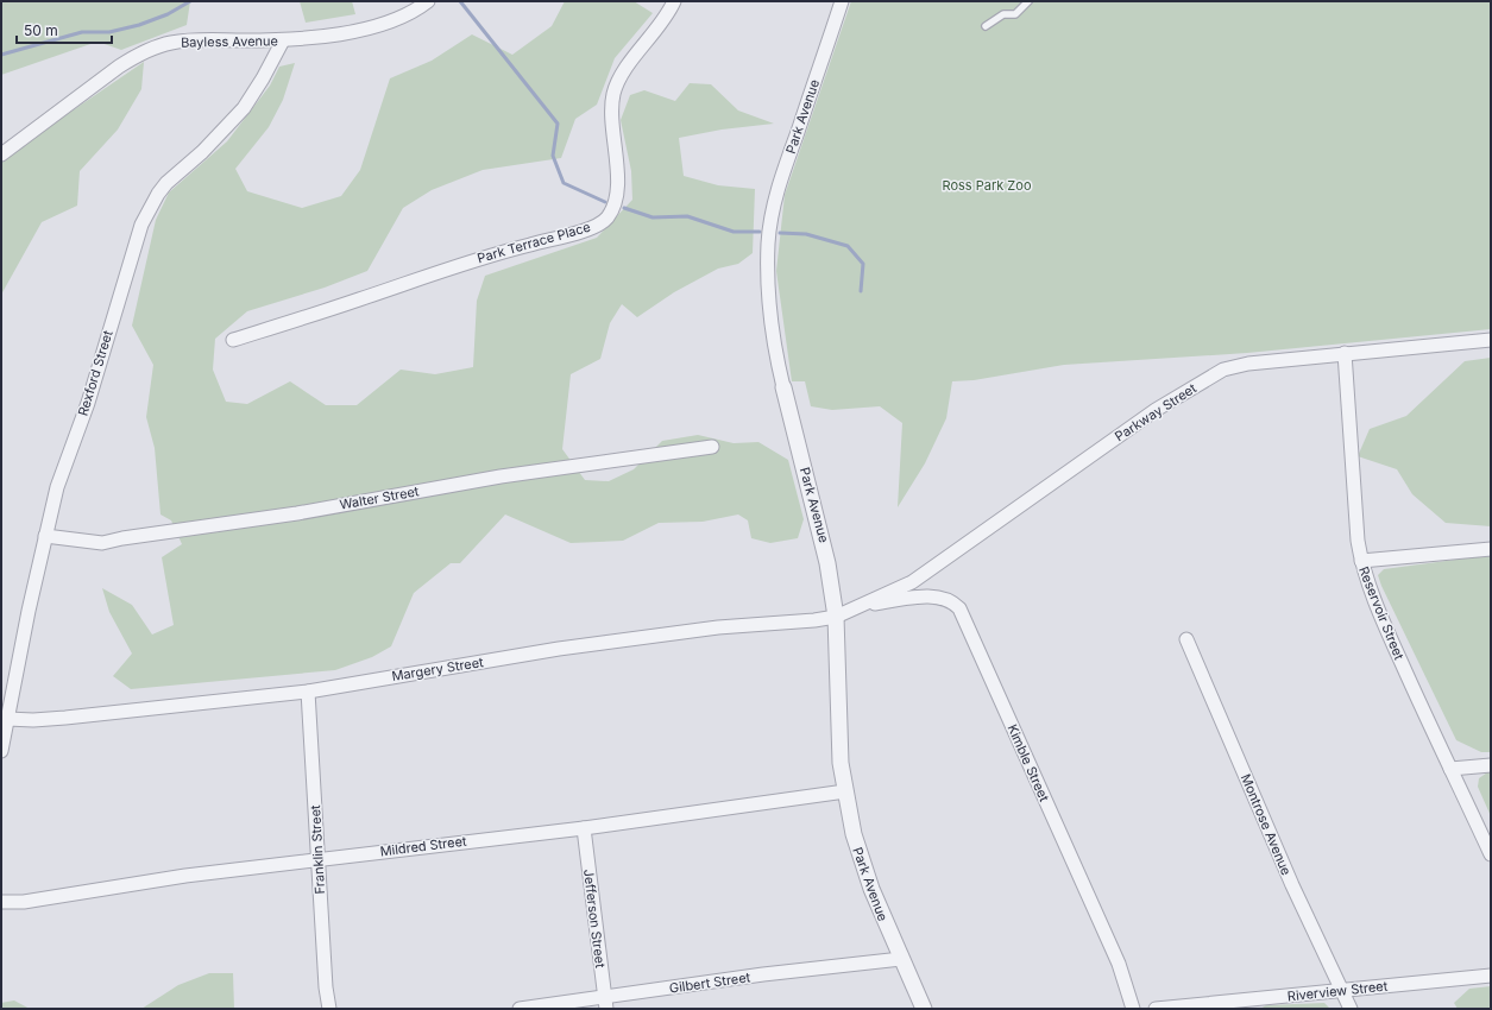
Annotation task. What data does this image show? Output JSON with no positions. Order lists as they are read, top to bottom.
{
  "streets": {
    "street": [
      "Bayless Avenue",
      "Park Avenue",
      "Park Terrace Place",
      "Rexford Street",
      "Parkway Street",
      "Walter Street",
      "Reservoir Street",
      "Margery Street",
      "Kimble Street",
      "Montrose Avenue",
      "Mildred Street",
      "Franklin Street",
      "Jefferson Street",
      "Gilbert Street",
      "Riverview Street"
    ]
  },
  "crossings": [
    ["Bayless Avenue", "Rexford Street"],
    ["Park Avenue", "Margery Street"],
    ["Park Avenue", "Mildred Street"],
    ["Park Avenue", "Gilbert Street"],
    ["Rexford Street", "Walter Street"],
    ["Rexford Street", "Margery Street"],
    ["Parkway Street", "Reservoir Street"],
    ["Parkway Street", "Margery Street"],
    ["Parkway Street", "Kimble Street"],
    ["Margery Street", "Kimble Street"],
    ["Margery Street", "Franklin Street"],
    ["Montrose Avenue", "Riverview Street"],
    ["Mildred Street", "Franklin Street"],
    ["Mildred Street", "Jefferson Street"],
    ["Jefferson Street", "Gilbert Street"]
  ],
  "parks": ["Ross Park Zoo"],
  "scale_bar": "50 m"
}
